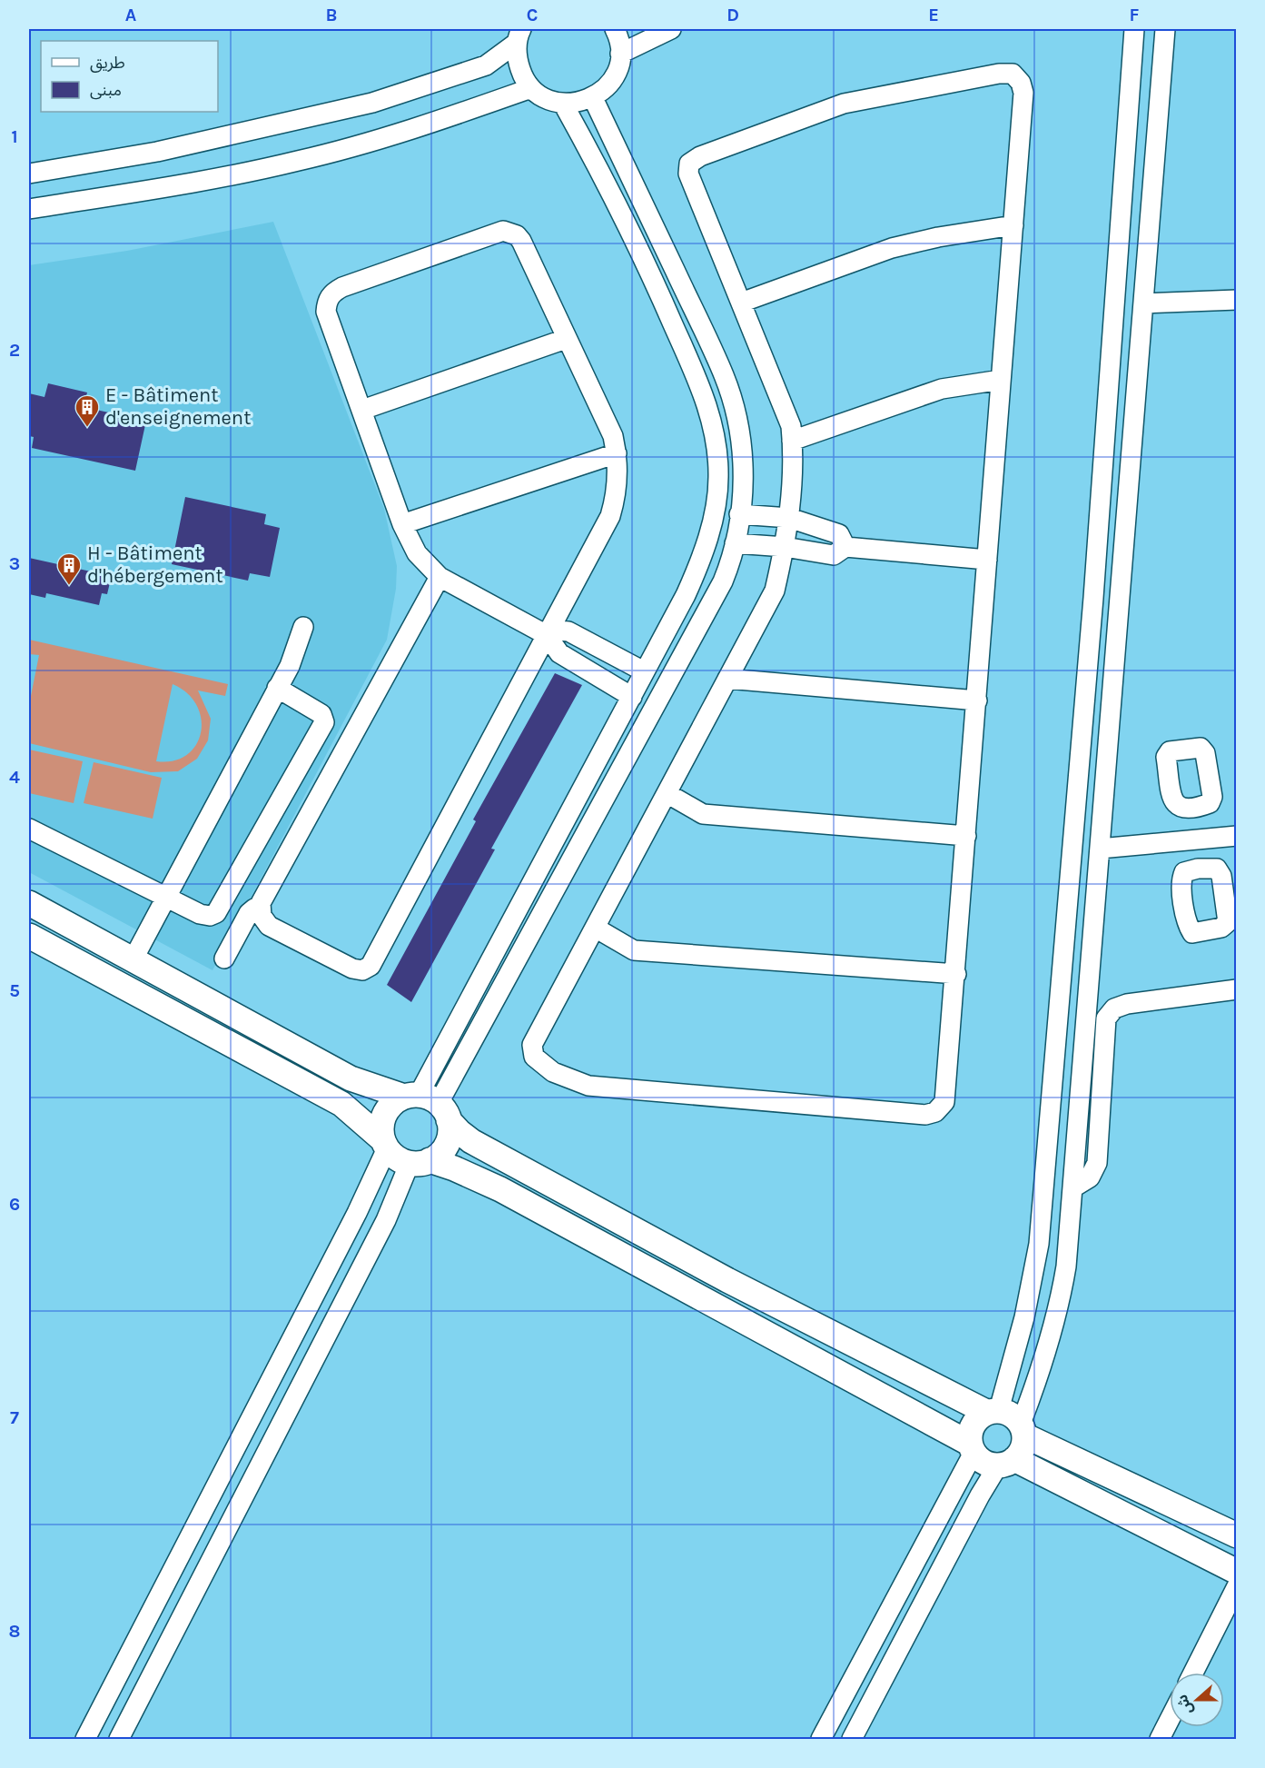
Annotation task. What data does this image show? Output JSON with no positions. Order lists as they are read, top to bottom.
{
  "places": {
    "building": ["E - Bâtiment d'enseignement", "H - Bâtiment d'hébergement"]
  },
  "legend": ["طريق", "مبنى"],
  "north": "left",
  "grid": {
    "columns": [
      "A",
      "B",
      "C",
      "D",
      "E",
      "F"
    ],
    "rows": [
      "1",
      "2",
      "3",
      "4",
      "5",
      "6",
      "7",
      "8"
    ]
  }
}
